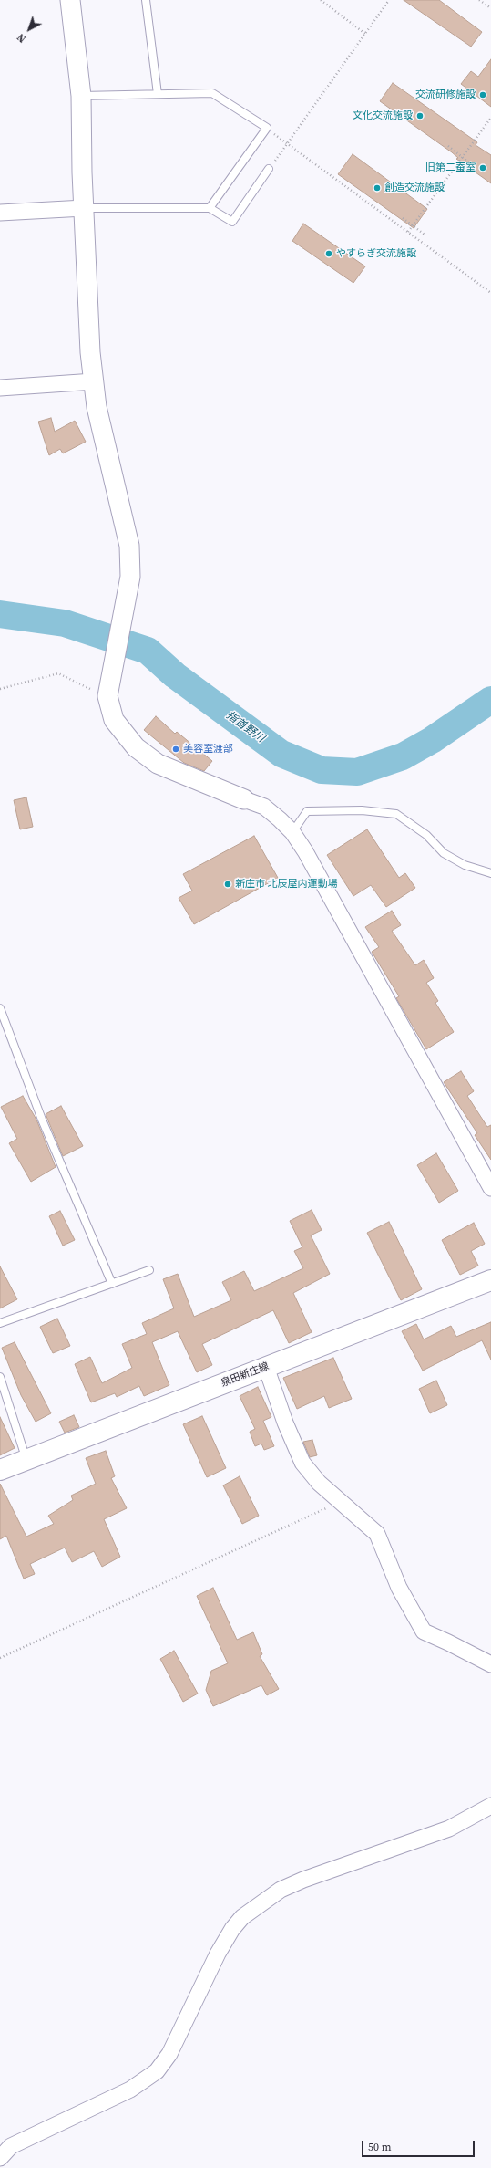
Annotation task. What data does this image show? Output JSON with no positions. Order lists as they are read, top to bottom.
{
  "streets": {
    "main road": ["泉田新庄線"]
  },
  "water": ["指首野川"],
  "places": [
    "交流研修施設",
    "文化交流施設",
    "旧第二蚕室",
    "創造交流施設",
    "やすらぎ交流施設",
    "美容室渡部",
    "新庄市 北辰屋内運動場"
  ],
  "scale_bar": "50 m",
  "north": "bottom left"
}
